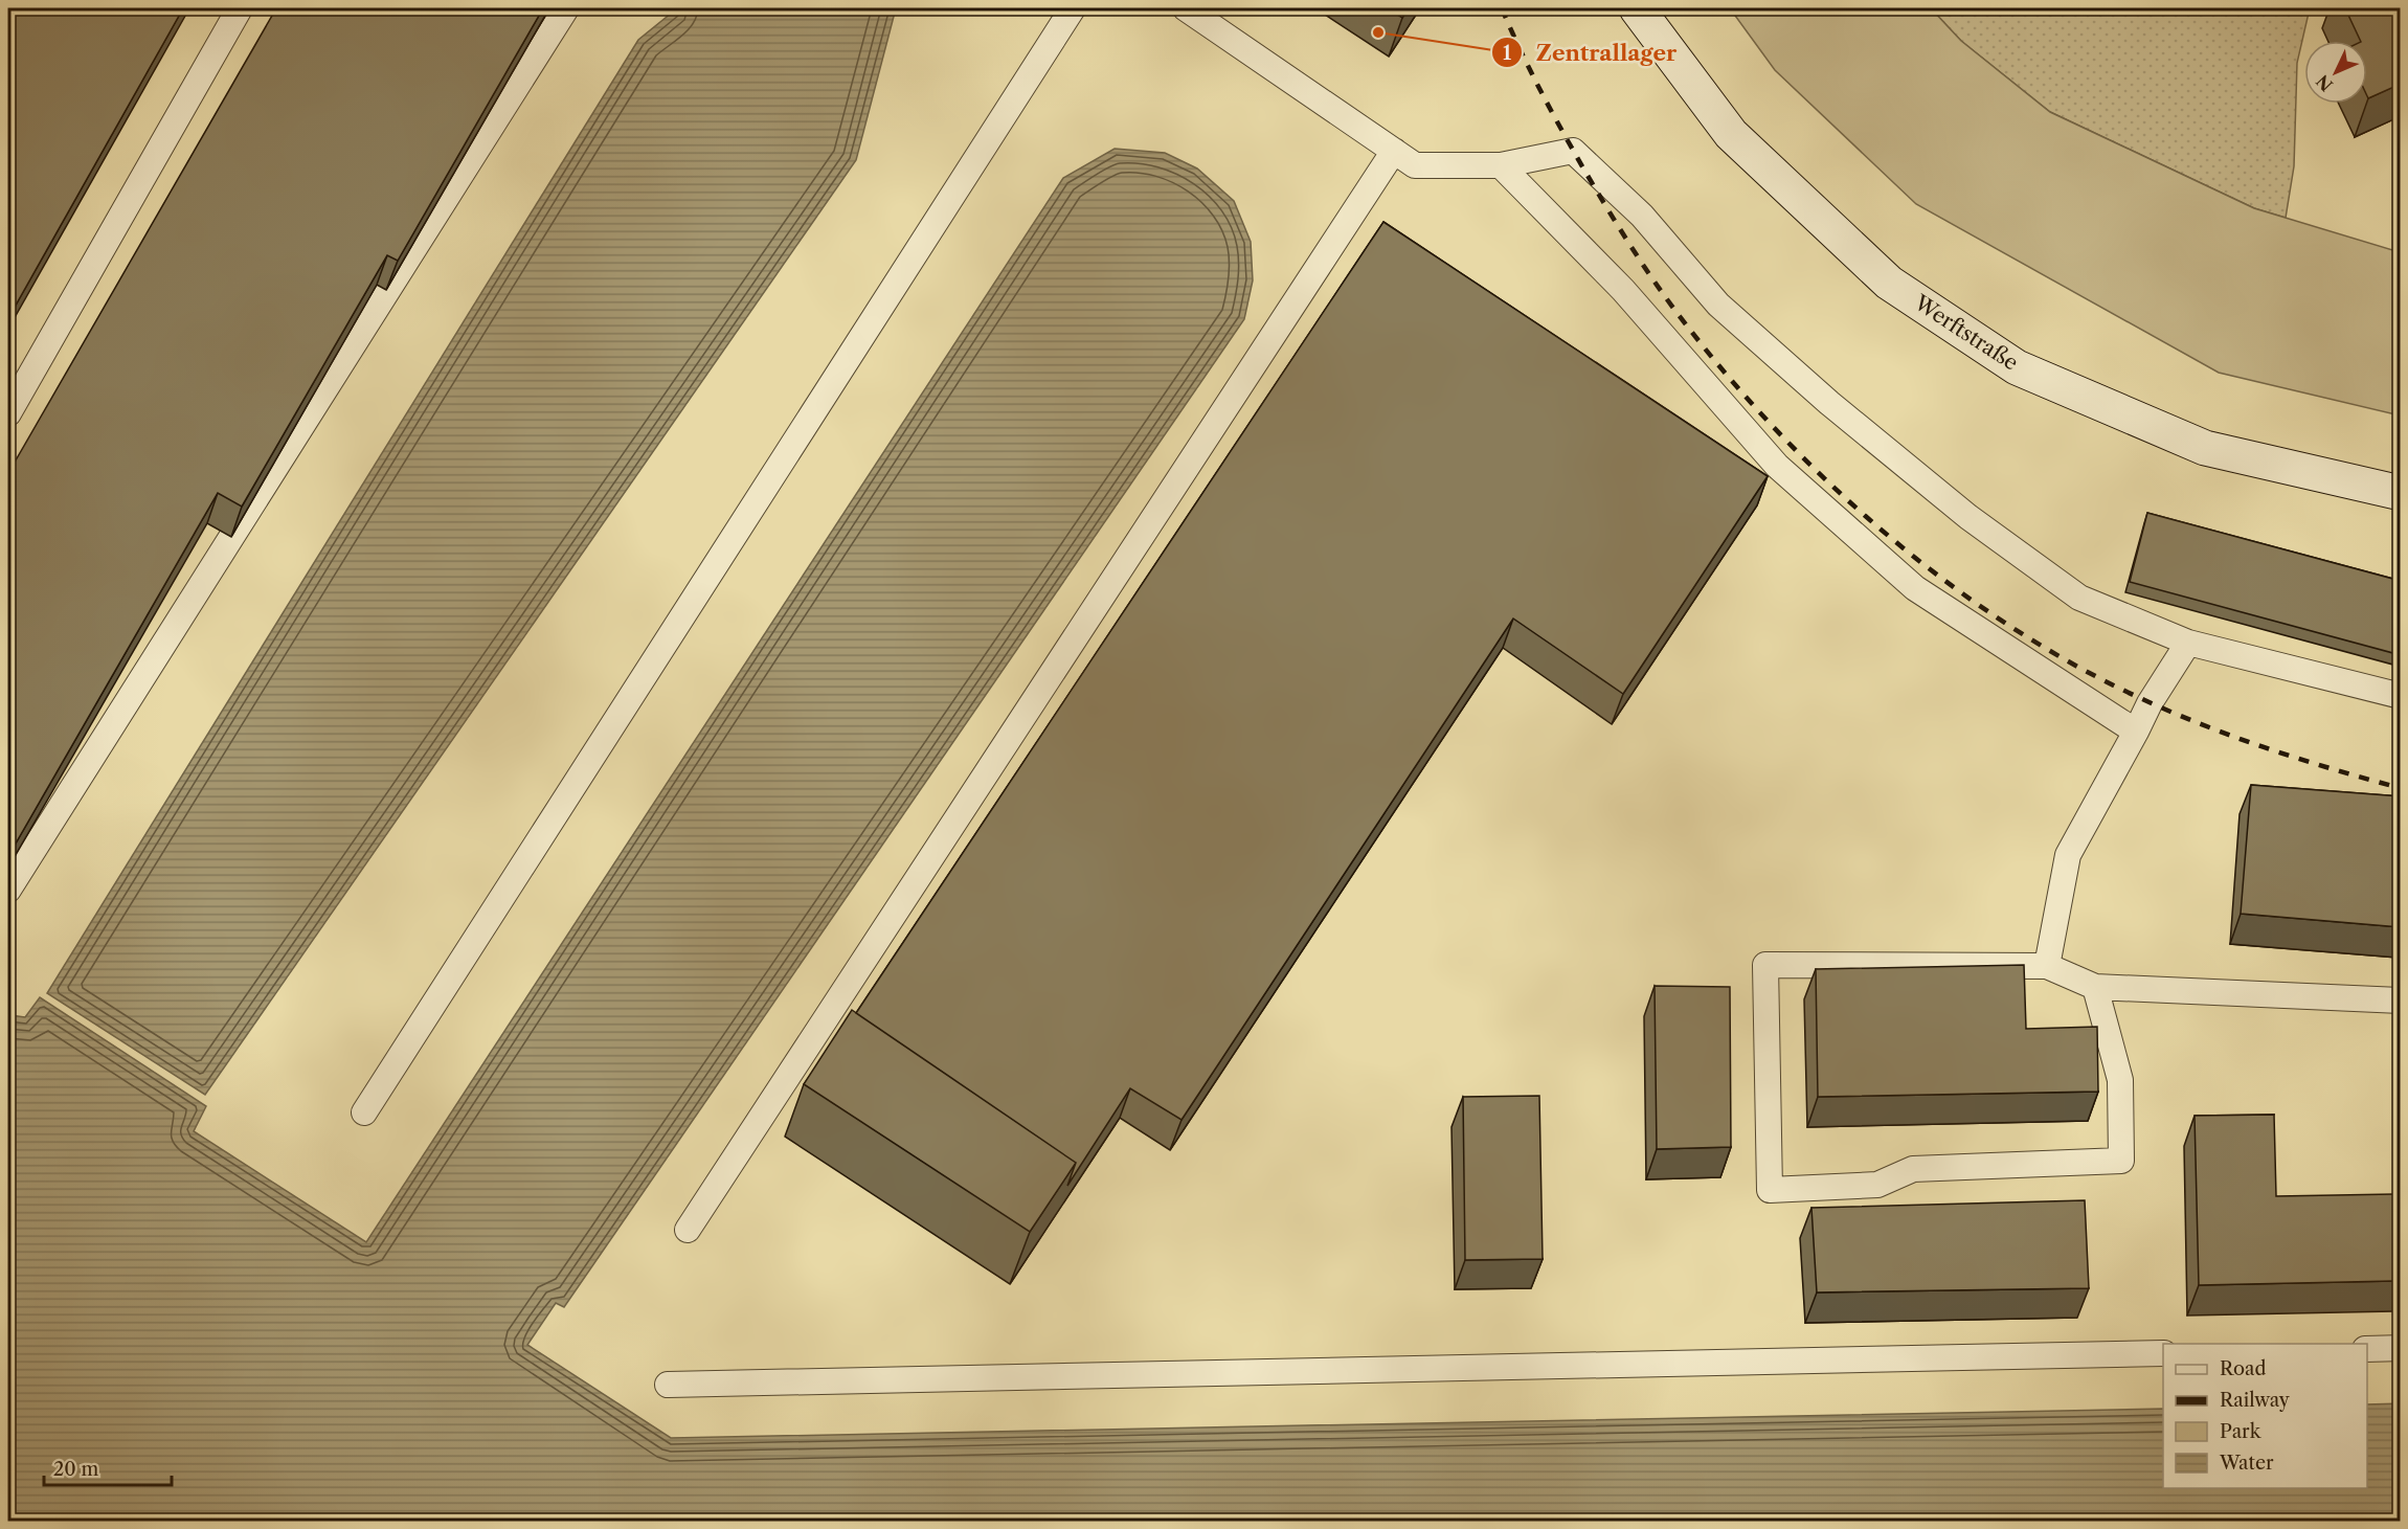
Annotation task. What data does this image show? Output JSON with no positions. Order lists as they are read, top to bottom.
{
  "streets": {
    "main road": ["Werftstraße"]
  },
  "places": ["Zentrallager"],
  "legend": [
    "Road",
    "Railway",
    "Park",
    "Water"
  ],
  "scale_bar": "20 m",
  "north": "bottom left"
}
